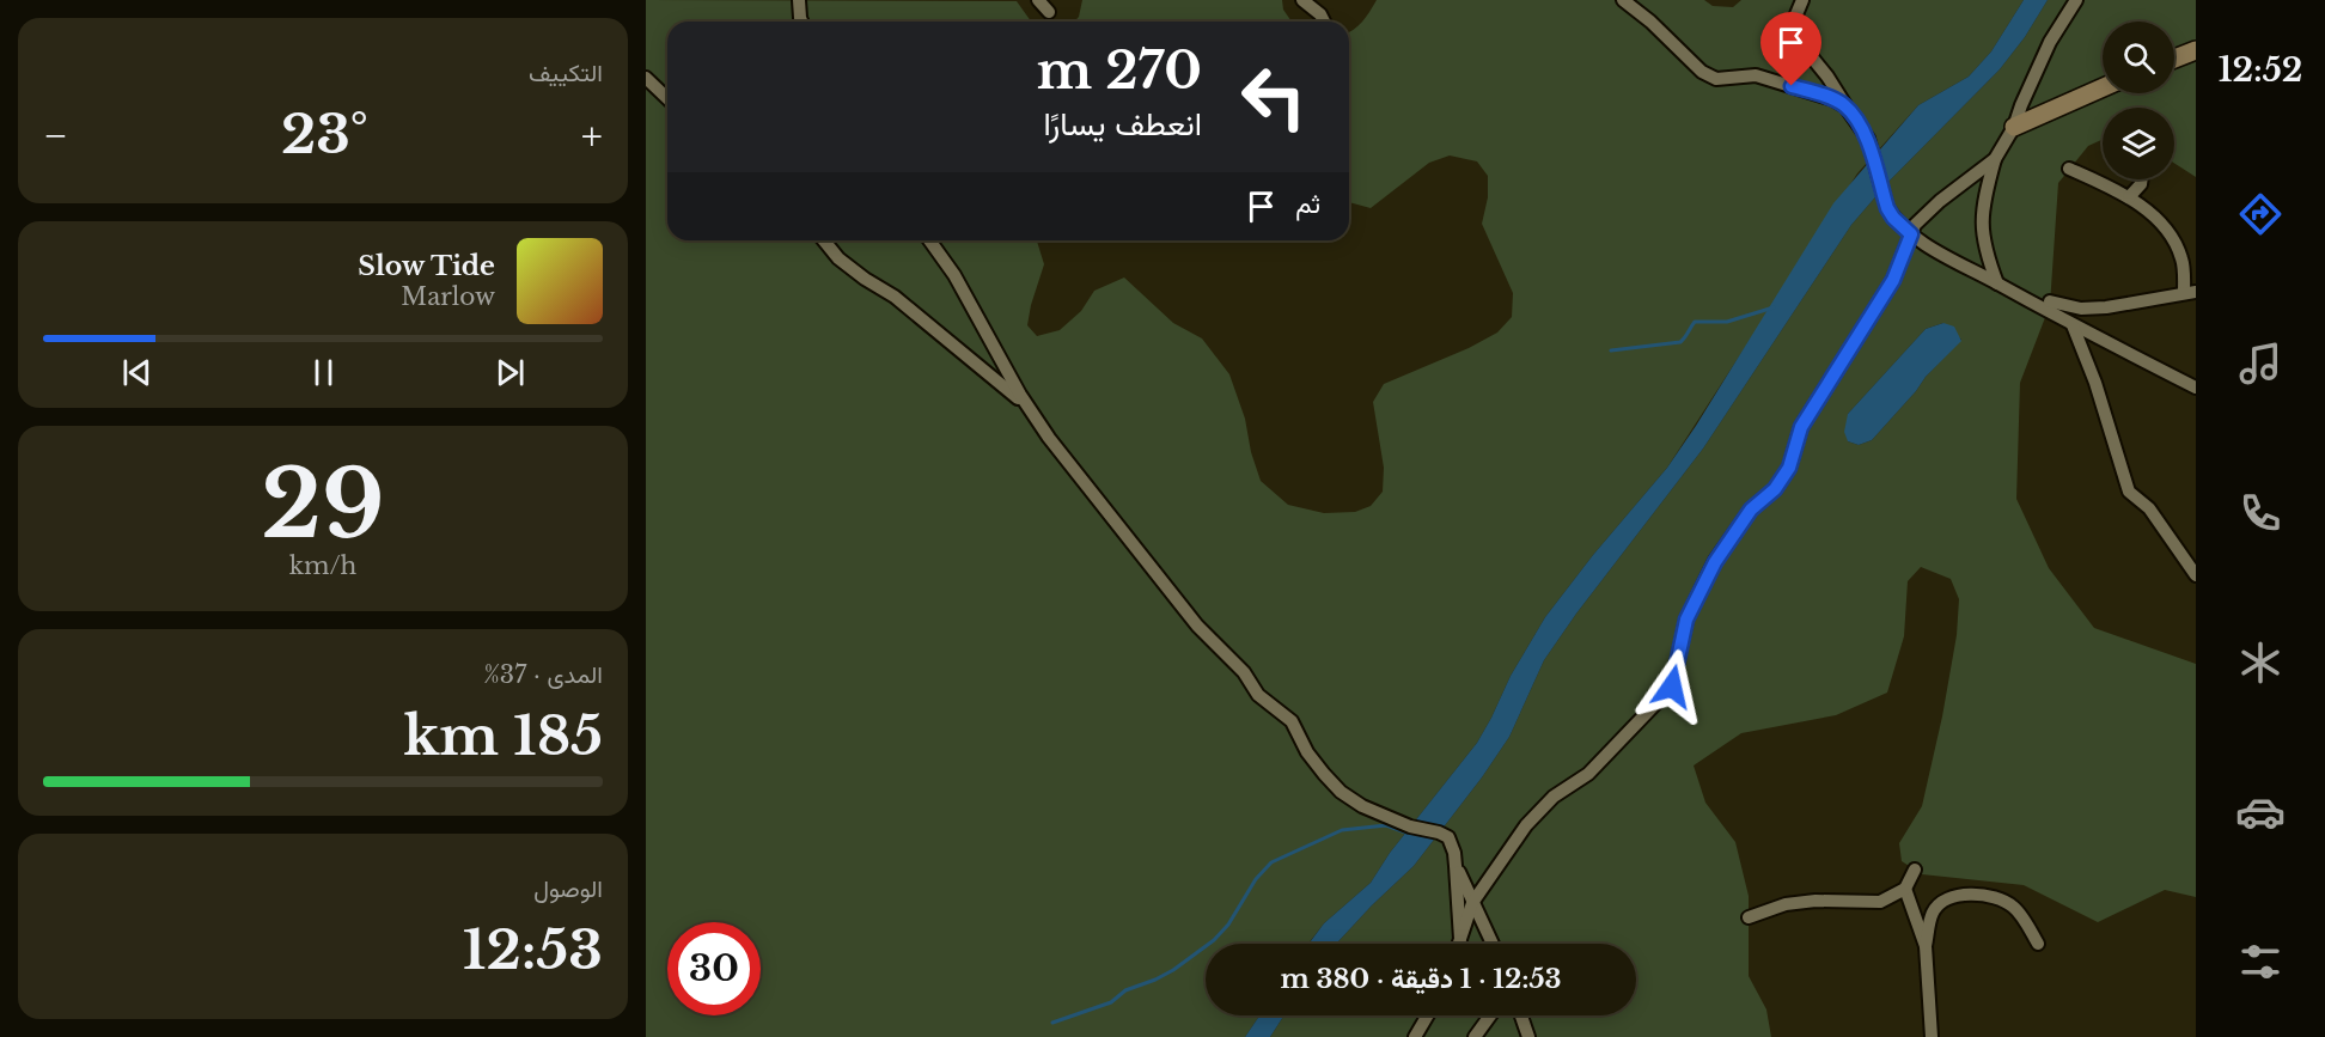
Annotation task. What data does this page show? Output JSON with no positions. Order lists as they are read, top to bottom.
{
  "page": {
    "tabs": "12:52",
    "tile": [
      "التكييف",
      ["29", "km/h"],
      ["المدى · 37%", "185 km"],
      ["الوصول", "12:53"]
    ],
    "turn": ["270 m", "انعطف يسارًا"],
    "heat": ["−", "23°", "+"],
    "then": "ثم",
    "song": ["Slow Tide", "Marlow"],
    "limit": "30",
    "trip": "12:53 · 1 دقيقة · 380 m"
  }
}
